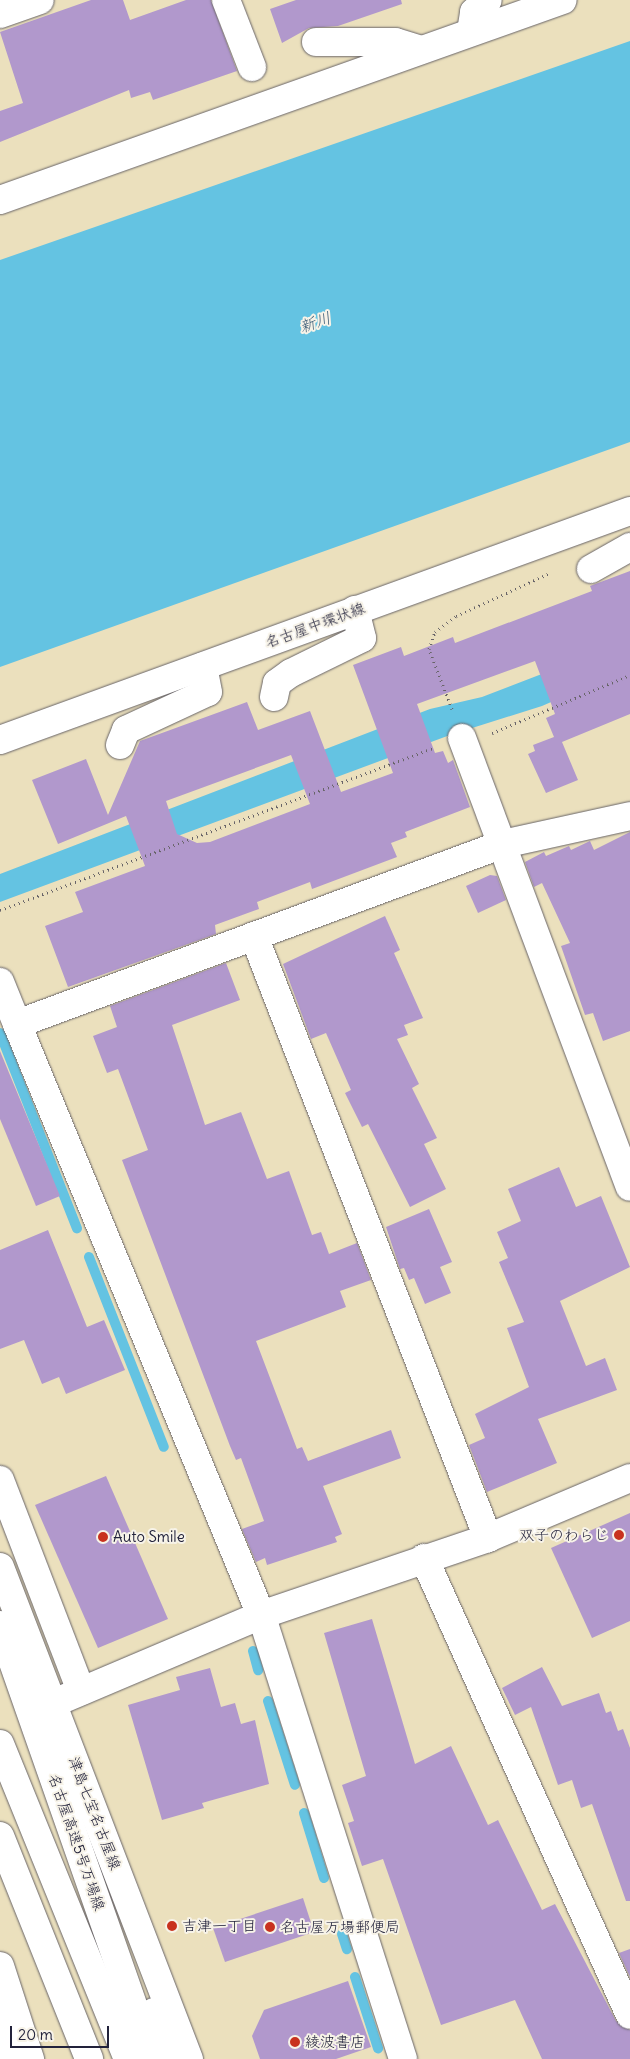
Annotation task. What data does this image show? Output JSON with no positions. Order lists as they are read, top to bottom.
{
  "streets": {
    "main road": ["名古屋中環状線", "津島七宝名古屋線", "名古屋高速5号万場線"]
  },
  "crossings": [
    ["津島七宝名古屋線", "名古屋高速5号万場線"]
  ],
  "water": ["新川"],
  "places": [
    "双子のわらじ",
    "Auto Smile",
    "吉津一丁目",
    "名古屋万場郵便局",
    "綾波書店"
  ],
  "scale_bar": "20 m"
}
